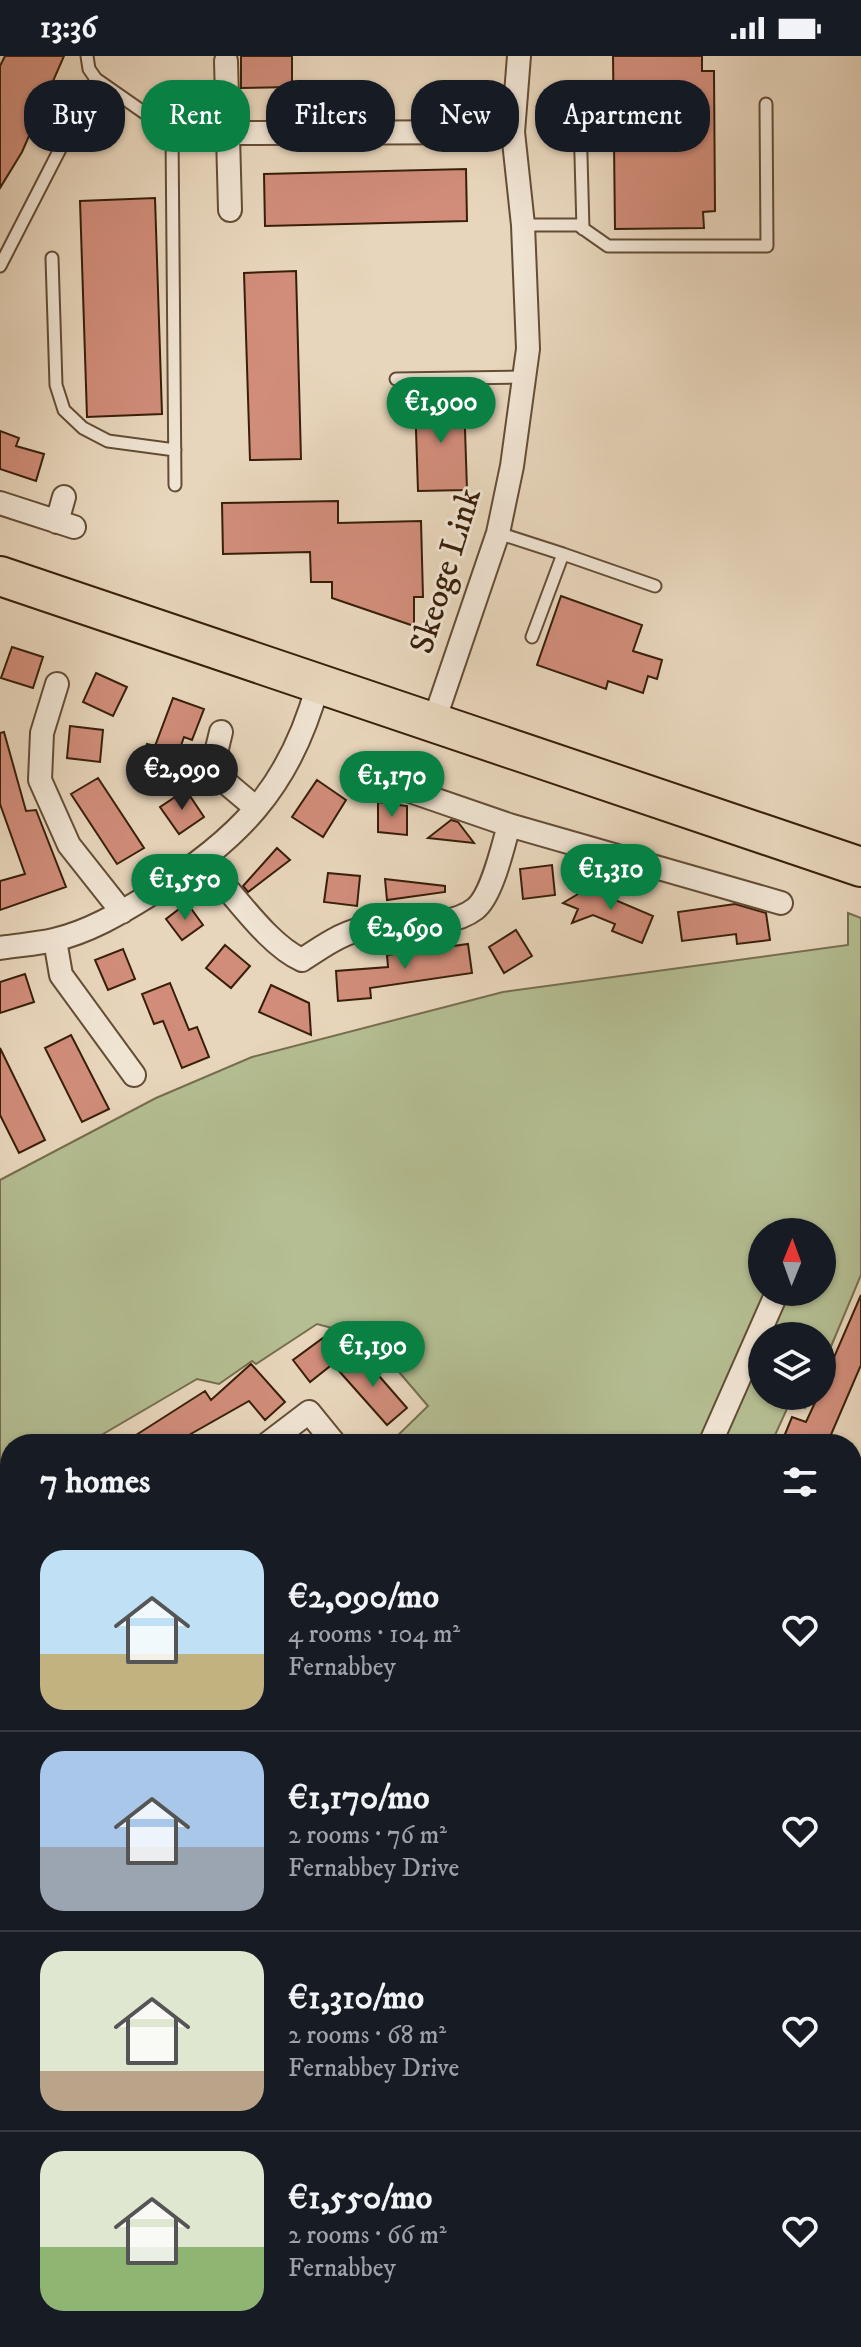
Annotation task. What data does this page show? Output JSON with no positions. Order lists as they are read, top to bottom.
{
  "streets": {
    "street": ["Skeoge Link"]
  },
  "north": "top",
  "page": {
    "status": "13:36",
    "chip": [
      "Buy",
      "Rent",
      "Filters",
      "New",
      "Apartment"
    ],
    "price": [
      "€1,900",
      "€2,090",
      "€1,170",
      "€1,310",
      "€1,550",
      "€2,690",
      "€1,190"
    ],
    "heading": "7 homes",
    "list": [
      {
        "name": "€2,090/mo",
        "note": "4 rooms · 104 m² · Fernabbey"
      },
      {
        "name": "€1,170/mo",
        "note": "2 rooms · 76 m² · Fernabbey Drive"
      },
      {
        "name": "€1,310/mo",
        "note": "2 rooms · 68 m² · Fernabbey Drive"
      },
      {
        "name": "€1,550/mo",
        "note": "2 rooms · 66 m² · Fernabbey"
      }
    ]
  }
}
